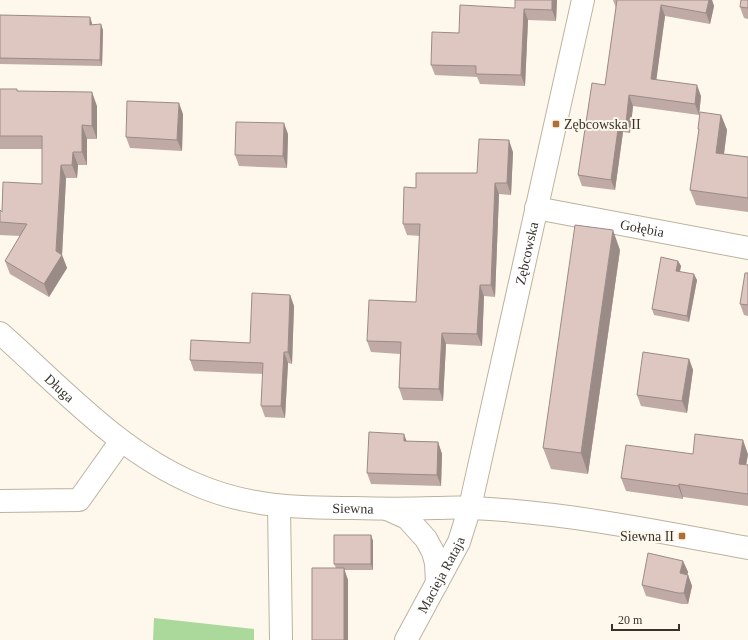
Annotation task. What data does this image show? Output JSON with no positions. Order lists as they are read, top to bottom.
{
  "streets": {
    "street": [
      "Gołębia",
      "Zębcowska",
      "Długa",
      "Siewna",
      "Macieja Rataja"
    ]
  },
  "crossings": [
    ["Gołębia", "Zębcowska"],
    ["Zębcowska", "Siewna"],
    ["Zębcowska", "Macieja Rataja"],
    ["Długa", "Siewna"],
    ["Siewna", "Macieja Rataja"]
  ],
  "places": {
    "transit": ["Zębcowska II", "Siewna II"]
  },
  "scale_bar": "20 m"
}
